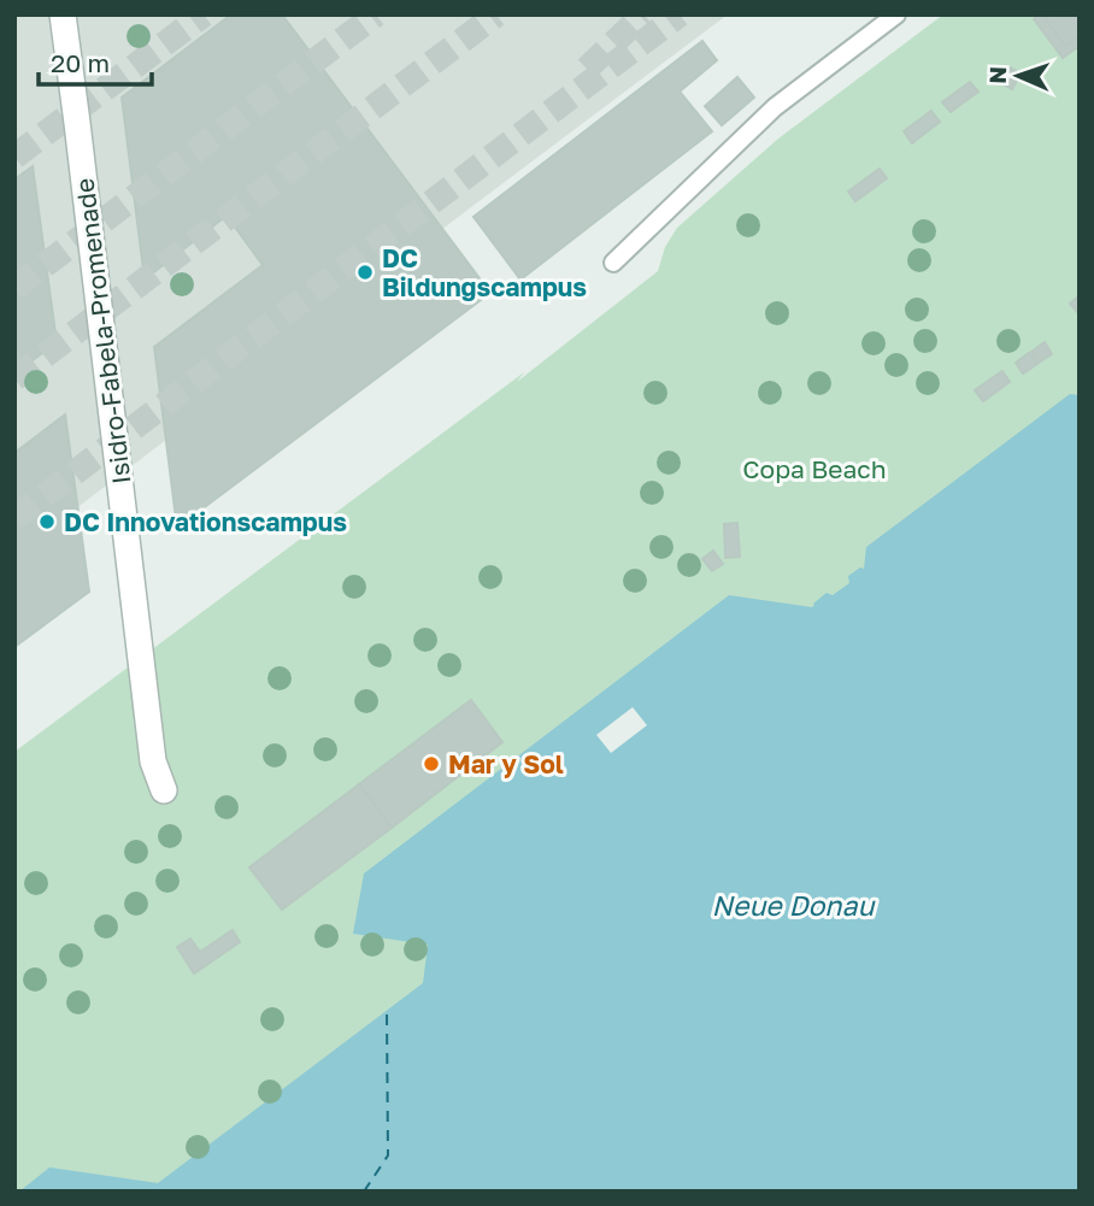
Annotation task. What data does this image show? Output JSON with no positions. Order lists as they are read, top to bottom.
{
  "streets": {
    "street": ["Isidro-Fabela-Promenade"]
  },
  "water": ["Neue Donau"],
  "parks": ["Copa Beach"],
  "places": ["DC Bildungscampus", "DC Innovationscampus", "Mar y Sol"],
  "scale_bar": "20 m",
  "north": "left"
}
